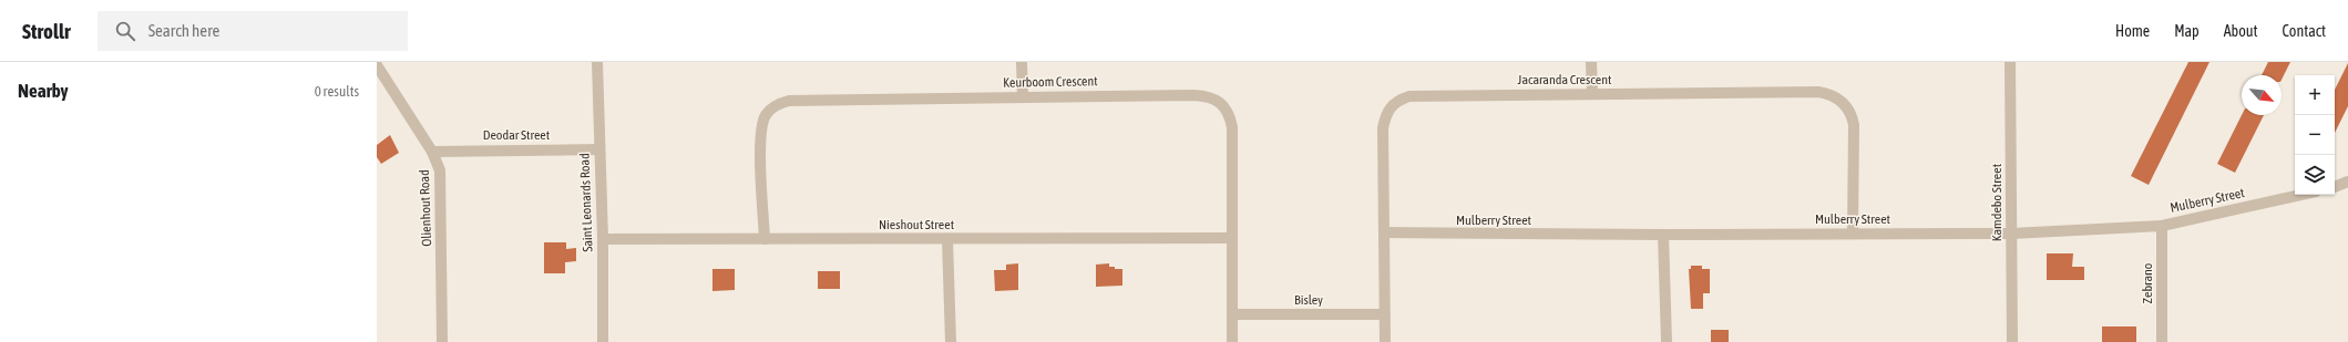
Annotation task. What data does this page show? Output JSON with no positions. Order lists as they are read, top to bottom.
{
  "streets": {
    "street": [
      "Jacaranda Crescent",
      "Keurboom Crescent",
      "Deodar Street",
      "Mulberry Street",
      "Saint Leonards Road",
      "Kamdebo Street",
      "Olienhout Road",
      "Nieshout Street",
      "Zebrano",
      "Bisley"
    ]
  },
  "crossings": [
    ["Jacaranda Crescent", "Mulberry Street"],
    ["Jacaranda Crescent", "Bisley"],
    ["Keurboom Crescent", "Nieshout Street"],
    ["Keurboom Crescent", "Bisley"],
    ["Deodar Street", "Saint Leonards Road"],
    ["Deodar Street", "Olienhout Road"],
    ["Mulberry Street", "Kamdebo Street"],
    ["Mulberry Street", "Zebrano"],
    ["Saint Leonards Road", "Nieshout Street"]
  ],
  "north": "bottom right",
  "page": {
    "header": "Strollr",
    "search": "Search here",
    "nav": [
      "Home",
      "Map",
      "About",
      "Contact"
    ],
    "heading": ["Nearby", "0 results"],
    "map_buttons": ["+", "−"]
  }
}
